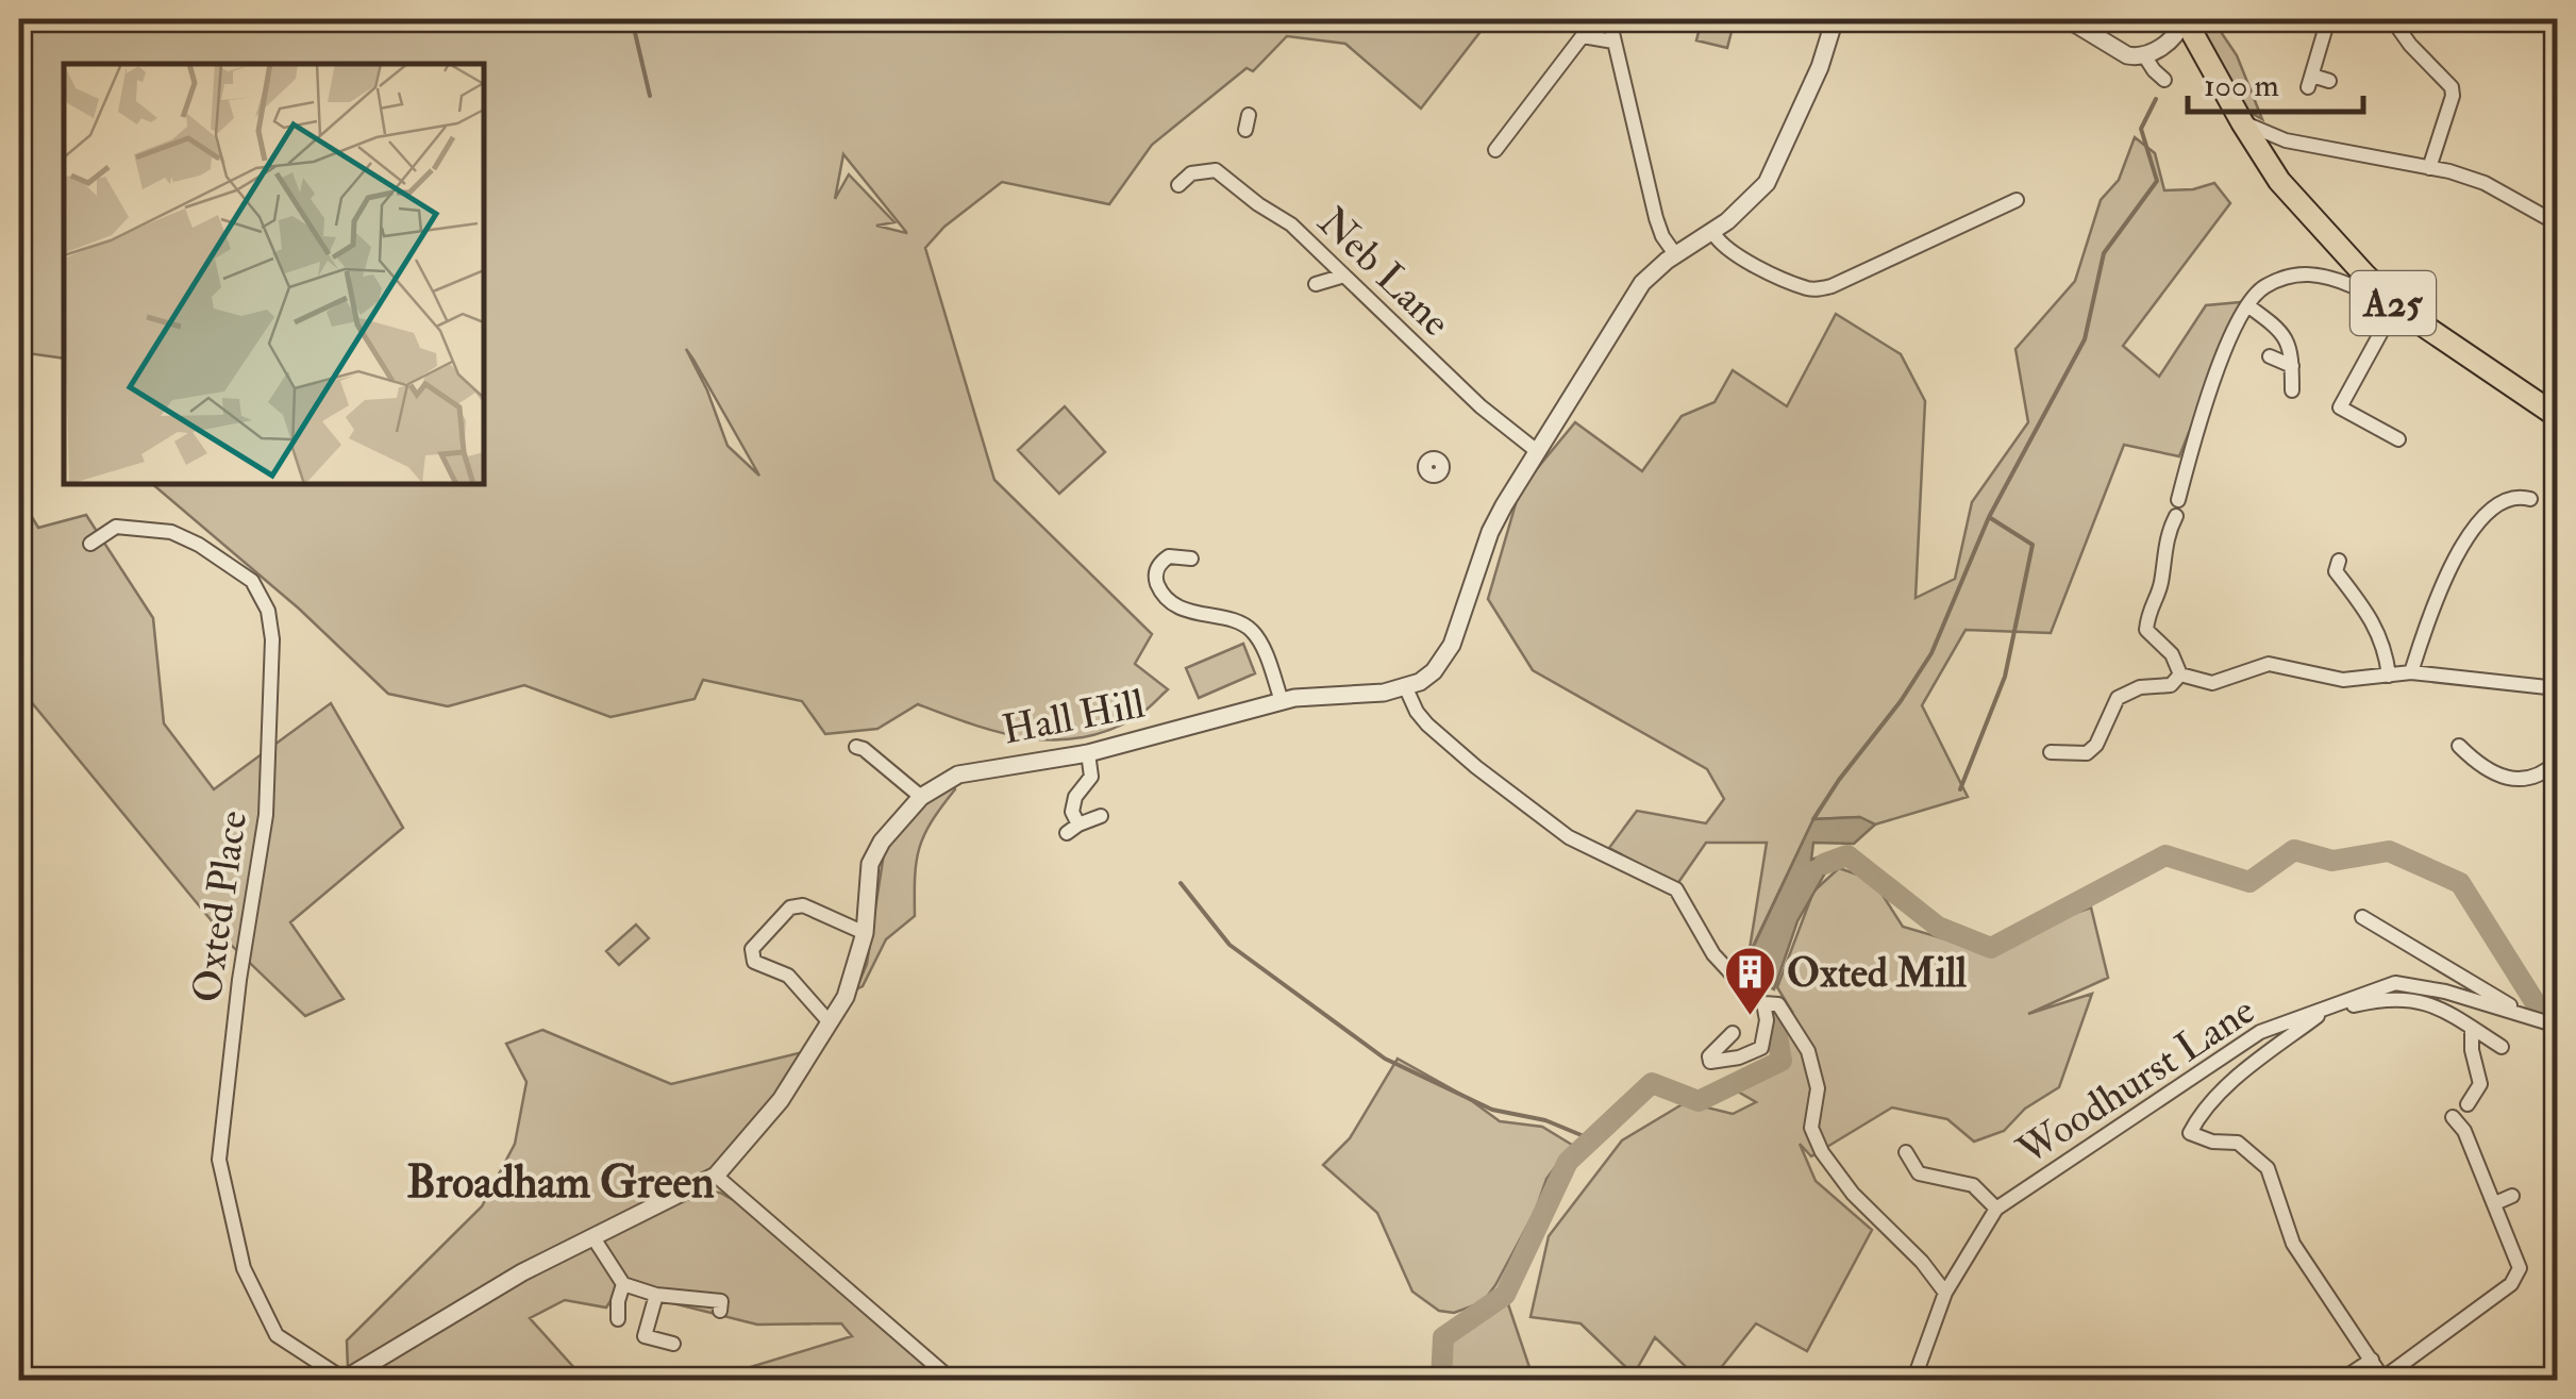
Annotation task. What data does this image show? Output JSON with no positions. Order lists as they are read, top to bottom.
{
  "streets": {
    "main road": ["A25"],
    "street": [
      "Neb Lane",
      "Hall Hill",
      "Oxted Place",
      "Woodhurst Lane"
    ]
  },
  "districts": ["Broadham Green"],
  "places": {
    "building": ["Oxted Mill"]
  },
  "scale_bar": "100 m"
}
